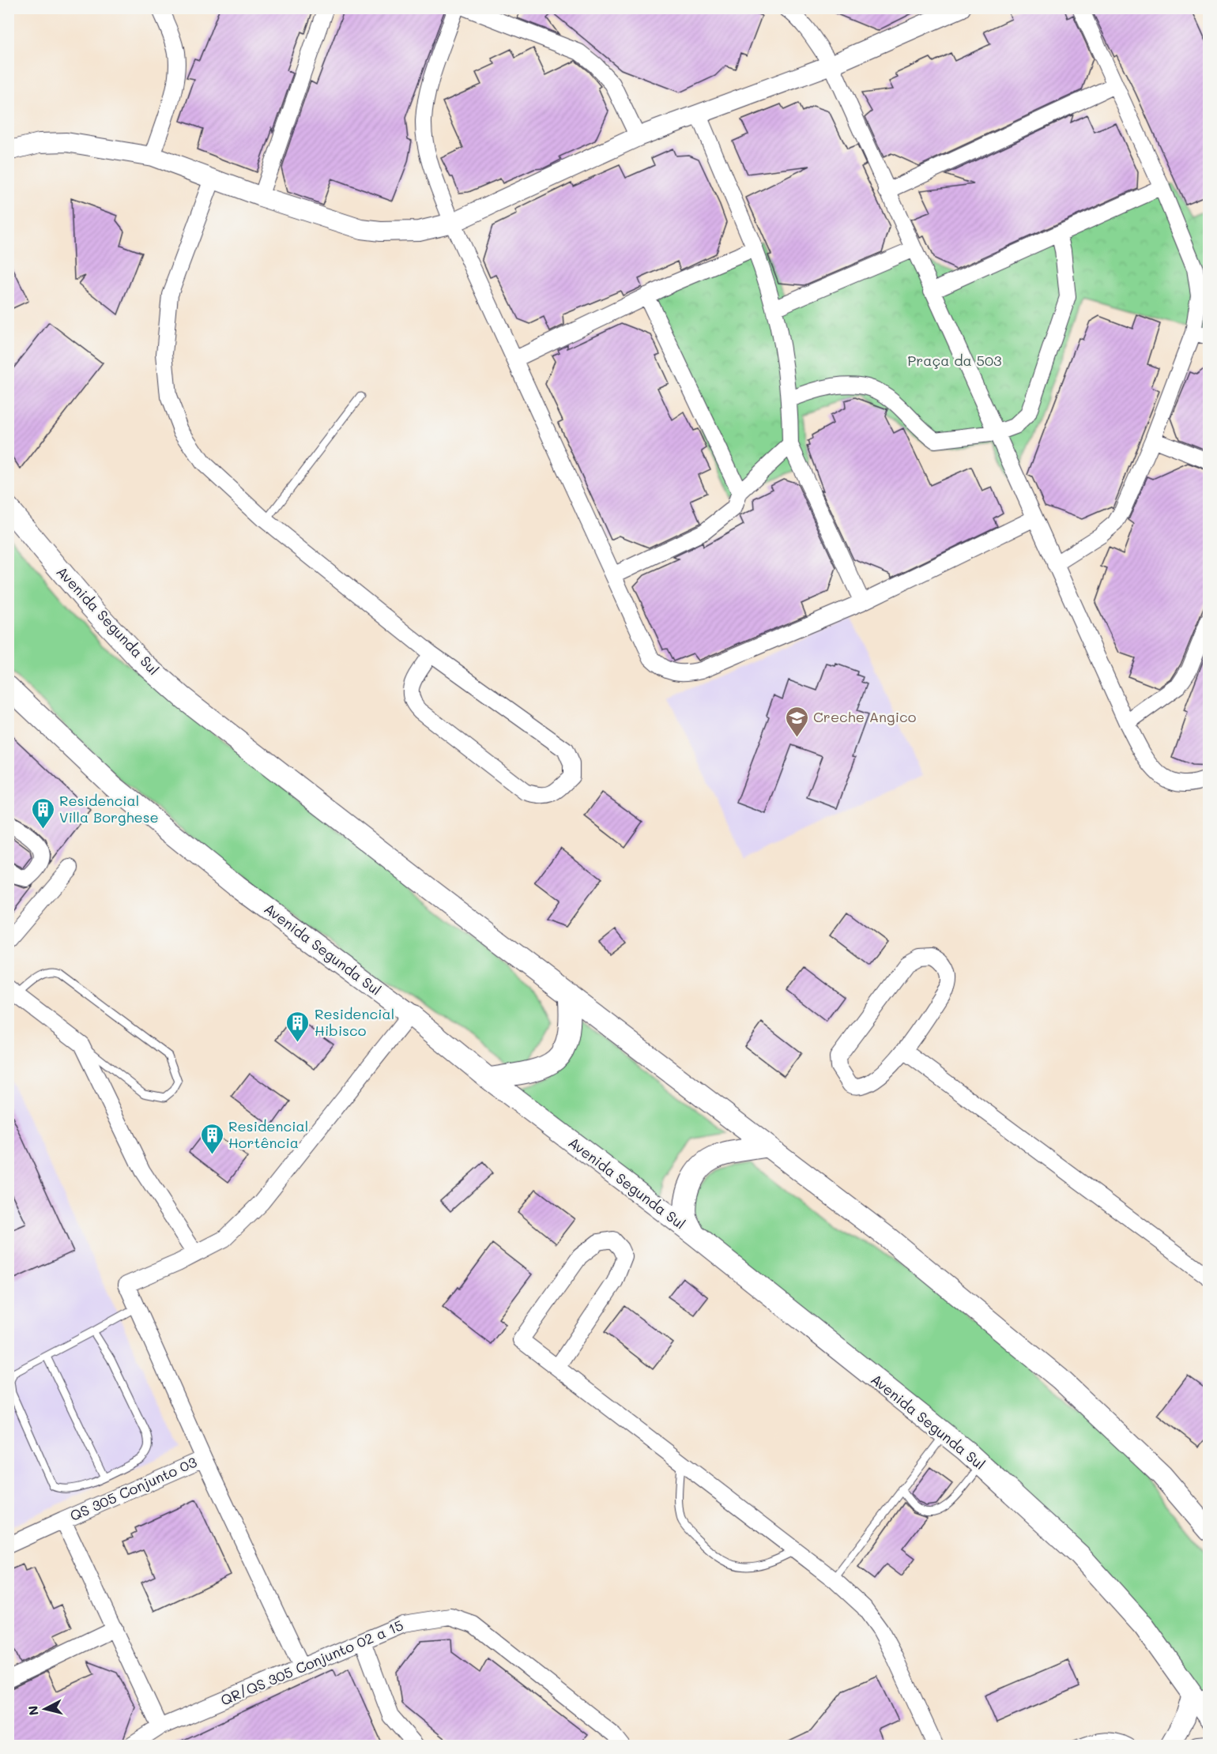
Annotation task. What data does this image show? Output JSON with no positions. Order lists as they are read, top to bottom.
{
  "streets": {
    "main road": ["Avenida Segunda Sul"],
    "street": ["QS 305 Conjunto 03", "QR/QS 305 Conjunto 02 a 15"]
  },
  "parks": ["Praça da 503"],
  "places": {
    "school or university": ["Creche Angico"],
    "building": ["Residencial Villa Borghese", "Residencial Hibisco", "Residencial Hortência"]
  },
  "north": "left"
}
